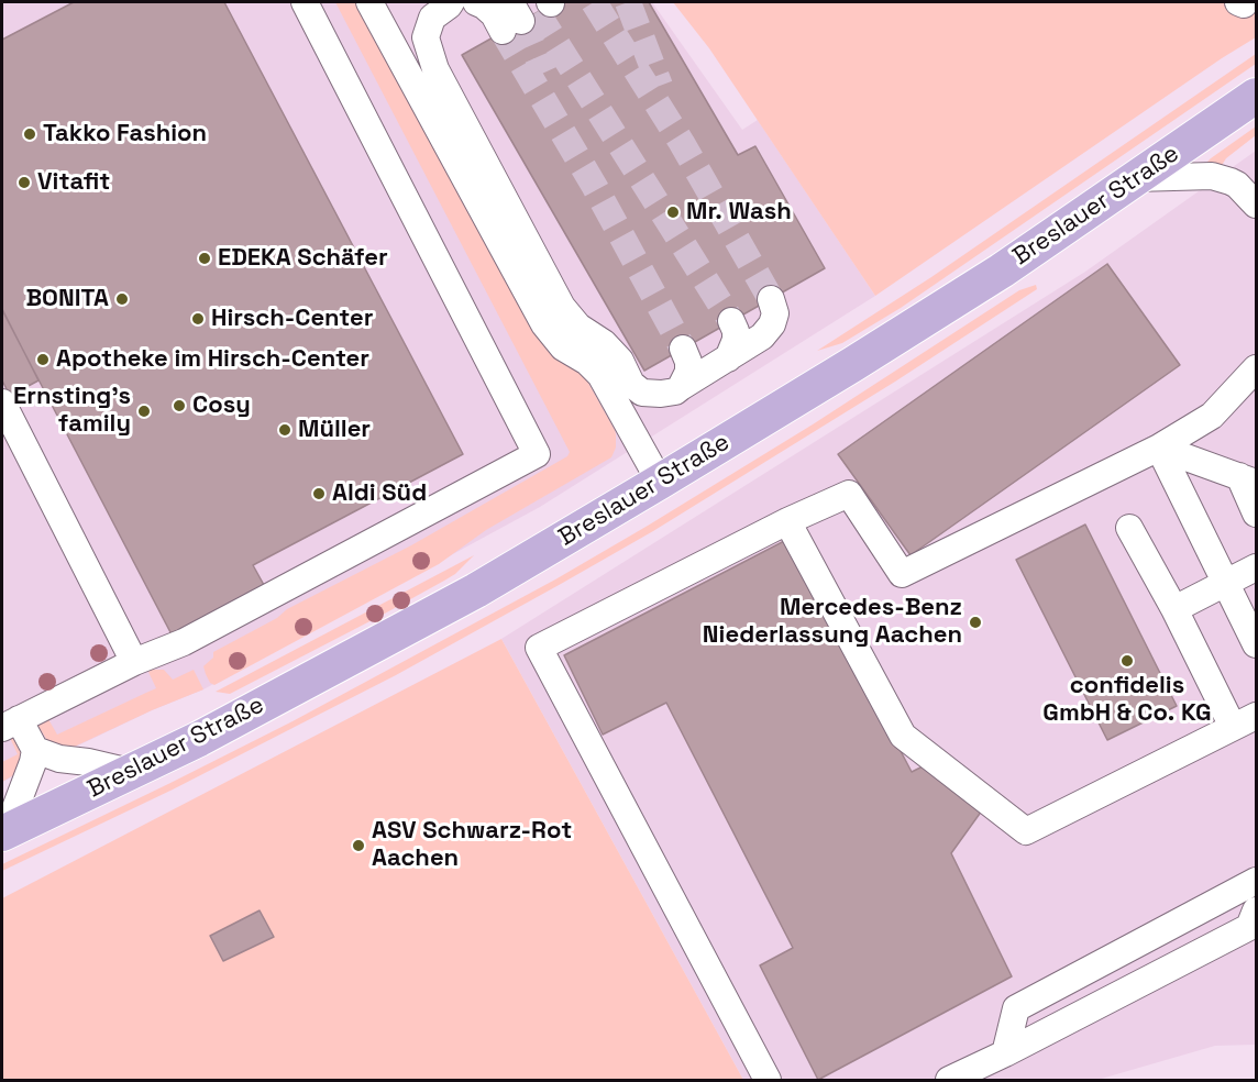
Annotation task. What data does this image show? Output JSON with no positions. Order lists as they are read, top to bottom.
{
  "streets": {
    "main road": ["Breslauer Straße"]
  },
  "places": [
    "Takko Fashion",
    "Vitafit",
    "Mr. Wash",
    "EDEKA Schäfer",
    "BONITA",
    "Hirsch-Center",
    "Apotheke im Hirsch-Center",
    "Cosy",
    "Ernsting's family",
    "Müller",
    "Aldi Süd",
    "Mercedes-Benz Niederlassung Aachen",
    "confidelis GmbH & Co. KG",
    "ASV Schwarz-Rot Aachen"
  ]
}
